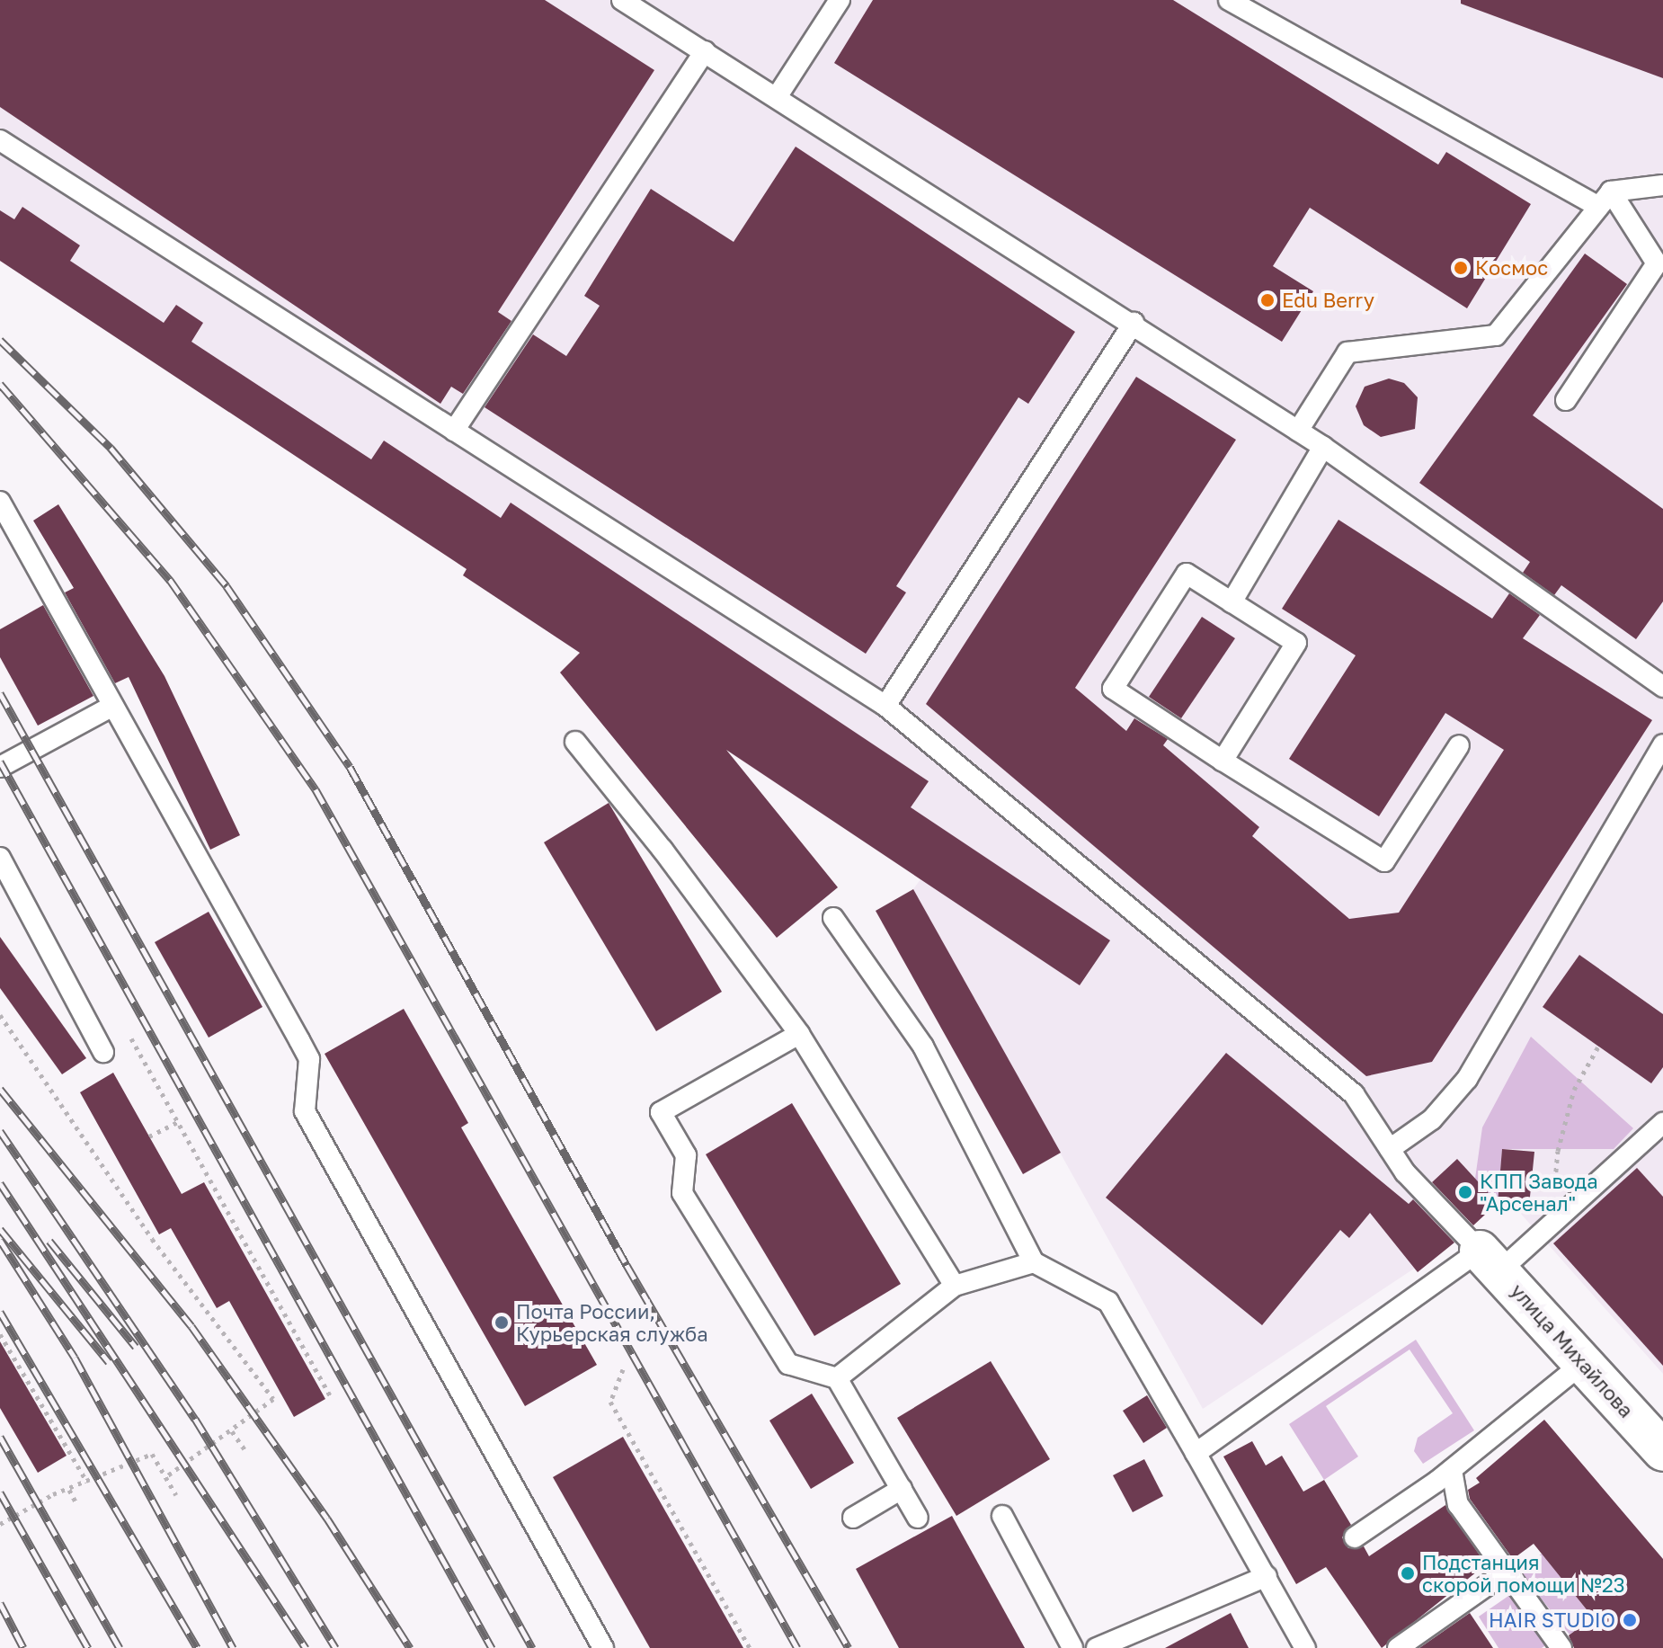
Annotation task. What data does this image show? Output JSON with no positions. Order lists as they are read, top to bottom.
{
  "streets": {
    "street": ["улица Михайлова"]
  },
  "places": [
    "Космос",
    "Edu Berry",
    "КПП Завода \"Арсенал\"",
    "Почта России, Курьерская служба",
    "Подстанция скорой помощи №23",
    "HAIR STUDIO"
  ]
}
